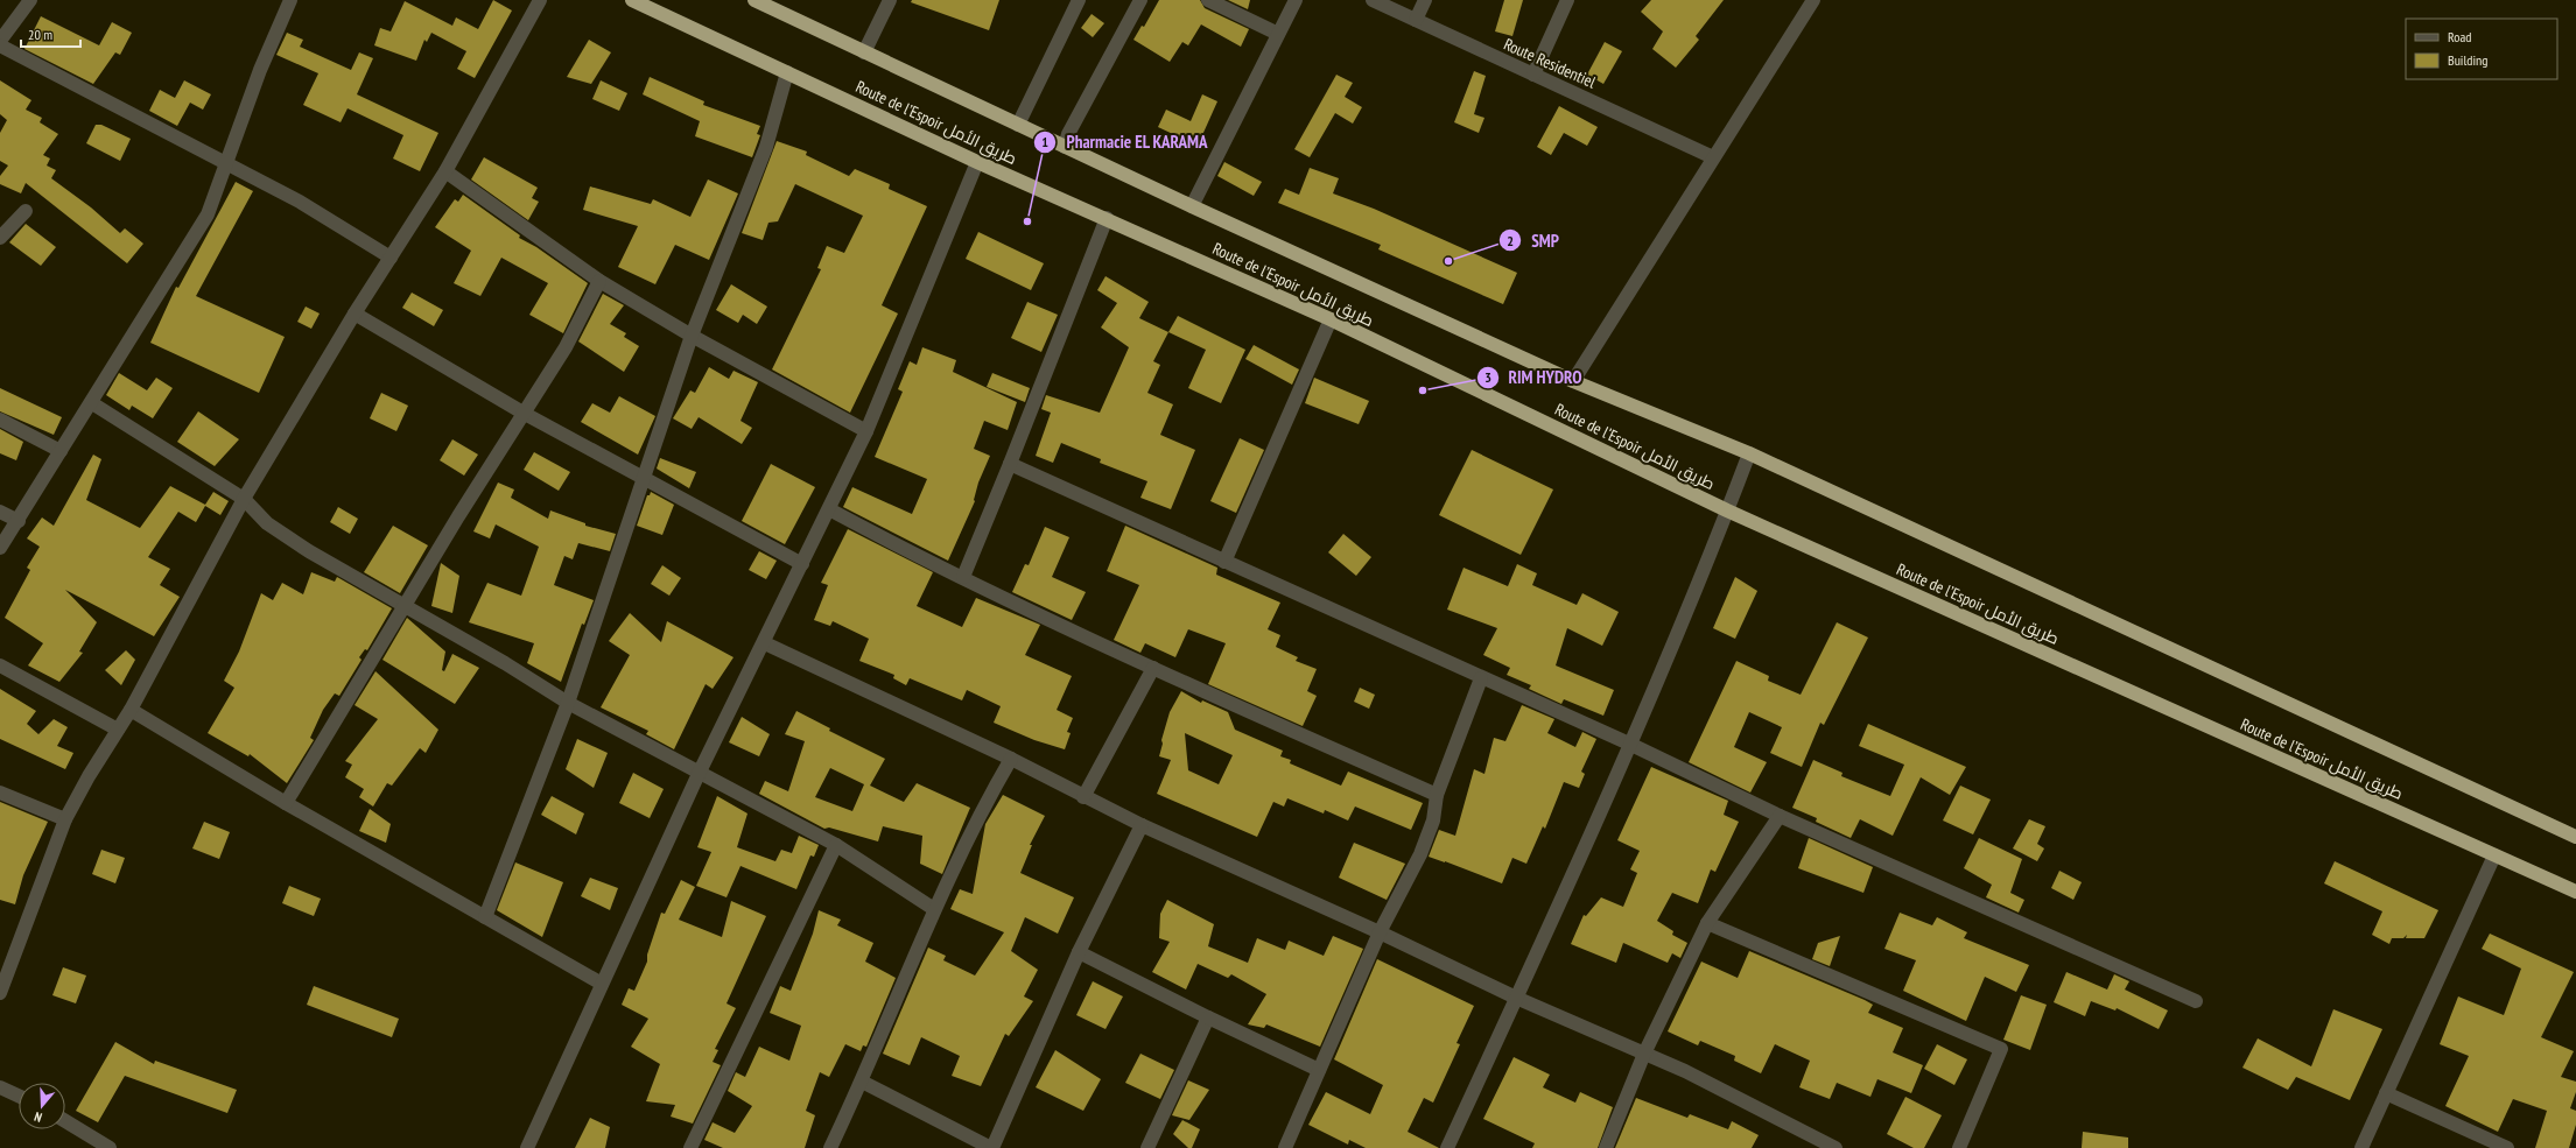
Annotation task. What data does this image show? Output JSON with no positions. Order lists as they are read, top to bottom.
{
  "streets": {
    "highway": ["Route de l’Espoir طريق الأمل"],
    "street": ["Route Residentiel"]
  },
  "places": ["Pharmacie EL KARAMA", "SMP", "RIM HYDRO"],
  "legend": ["Road", "Building"],
  "scale_bar": "20 m",
  "north": "bottom"
}
